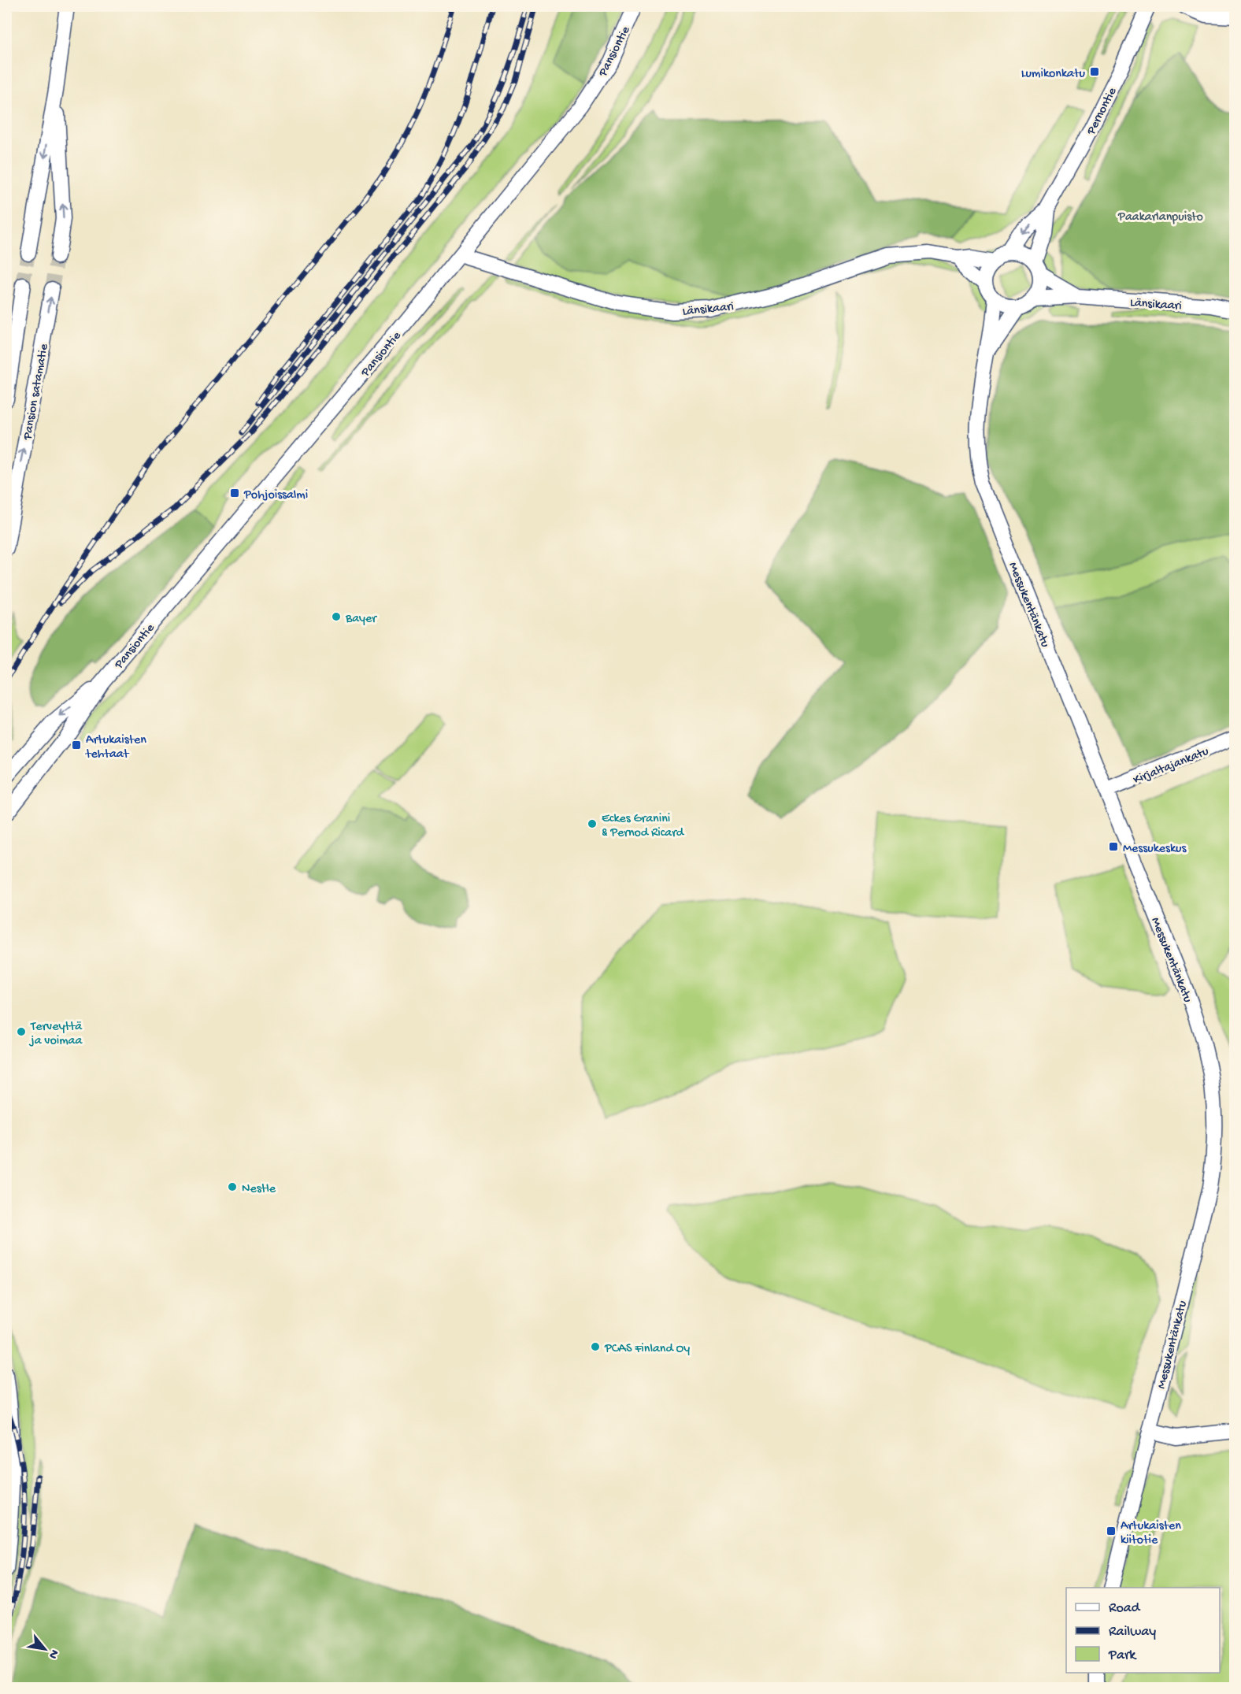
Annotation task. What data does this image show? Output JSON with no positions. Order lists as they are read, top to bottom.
{
  "streets": {
    "street": [
      "Pansiontie",
      "Pernontie",
      "Länsikaari",
      "Pansion satamatie",
      "Messukentänkatu",
      "Kirjaltajankatu"
    ]
  },
  "crossings": [
    ["Pansiontie", "Länsikaari"],
    ["Pernontie", "Länsikaari"],
    ["Pernontie", "Messukentänkatu"],
    ["Länsikaari", "Messukentänkatu"],
    ["Messukentänkatu", "Kirjaltajankatu"]
  ],
  "parks": ["Paakarlanpuisto"],
  "places": {
    "transit": [
      "Lumikonkatu",
      "Pohjoissalmi",
      "Artukaisten tehtaat",
      "Messukeskus",
      "Artukaisten kiitotie"
    ],
    "other": [
      "Bayer",
      "Eckes Granini & Pernod Ricard",
      "Terveyttä ja voimaa",
      "Nestle",
      "PCAS Finland Oy"
    ]
  },
  "legend": ["Road", "Railway", "Park"],
  "north": "bottom right"
}
